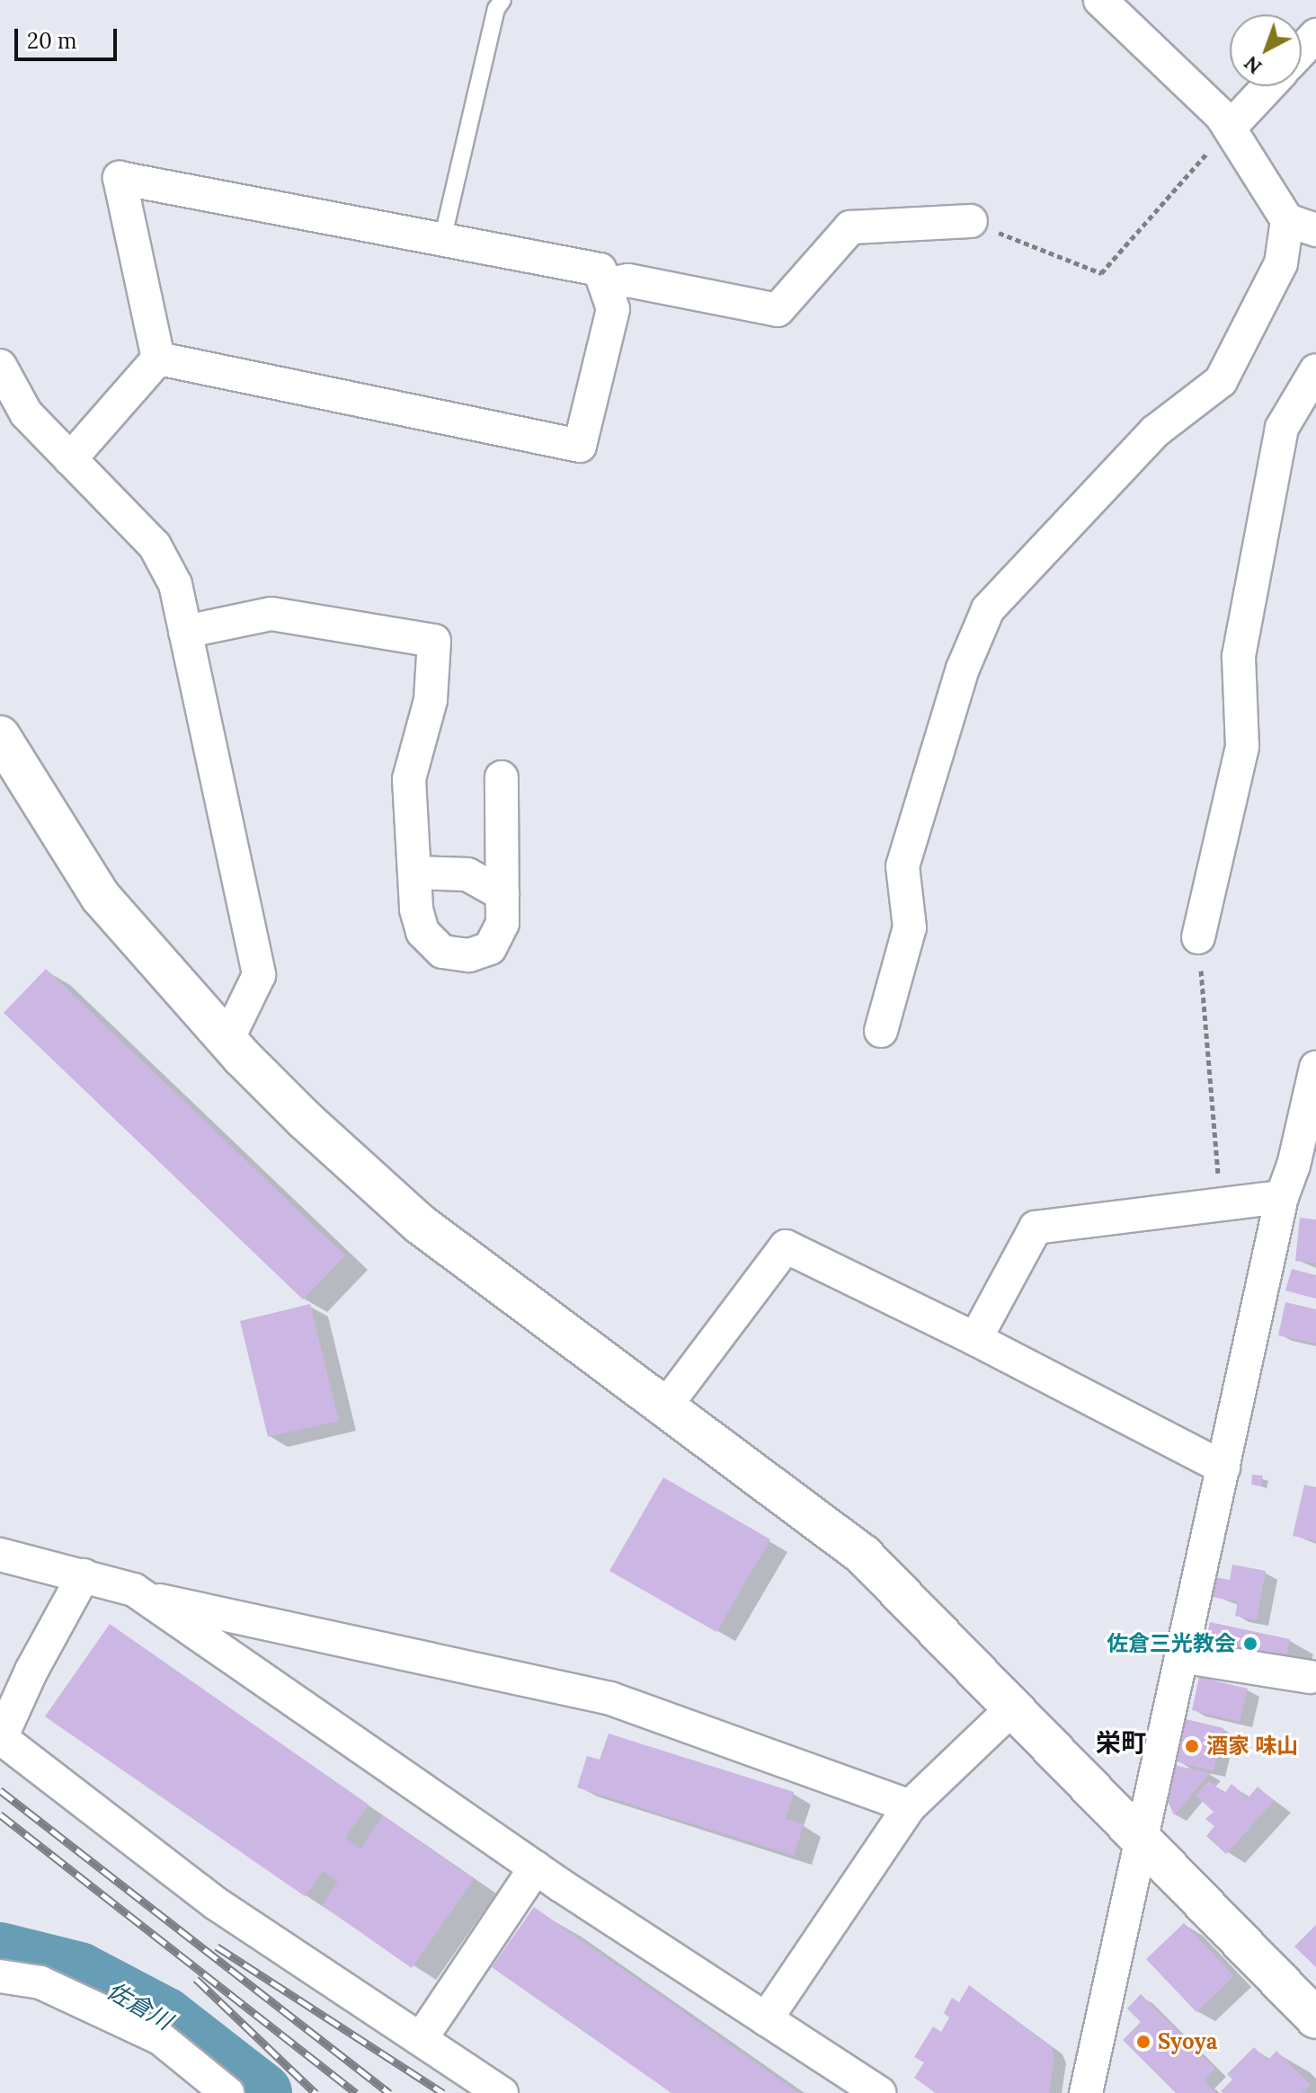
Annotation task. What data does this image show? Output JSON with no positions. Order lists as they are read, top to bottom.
{
  "districts": ["栄町"],
  "water": ["佐倉川"],
  "places": ["佐倉三光教会", "酒家 味山", "Syoya"],
  "scale_bar": "20 m",
  "north": "bottom left"
}
